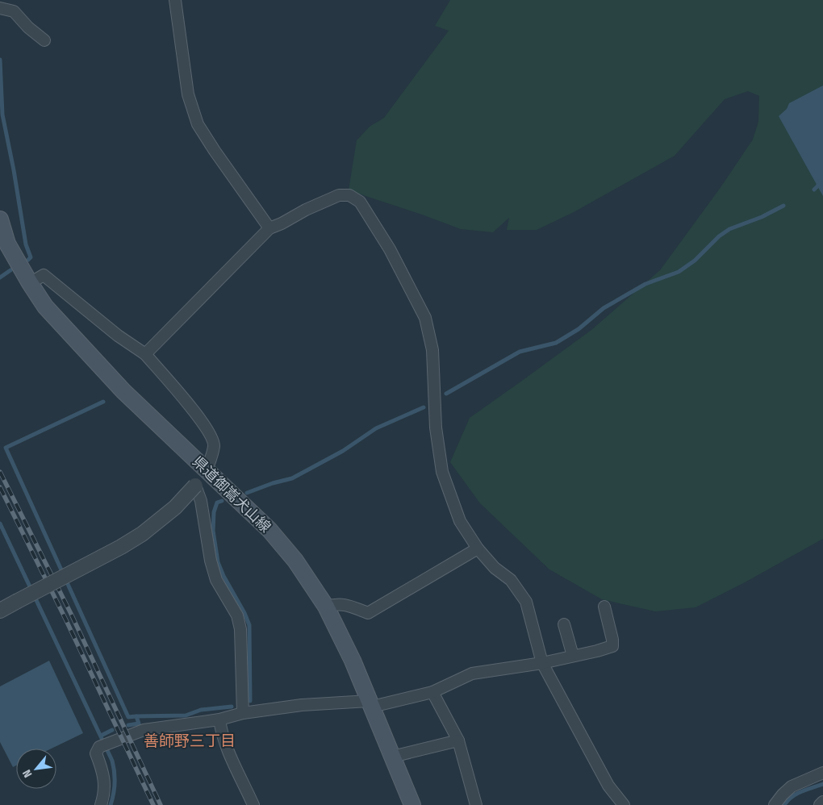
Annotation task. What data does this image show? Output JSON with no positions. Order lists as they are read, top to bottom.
{
  "streets": {
    "main road": ["県道御嵩犬山線"]
  },
  "districts": ["善師野三丁目"],
  "north": "bottom left"
}
